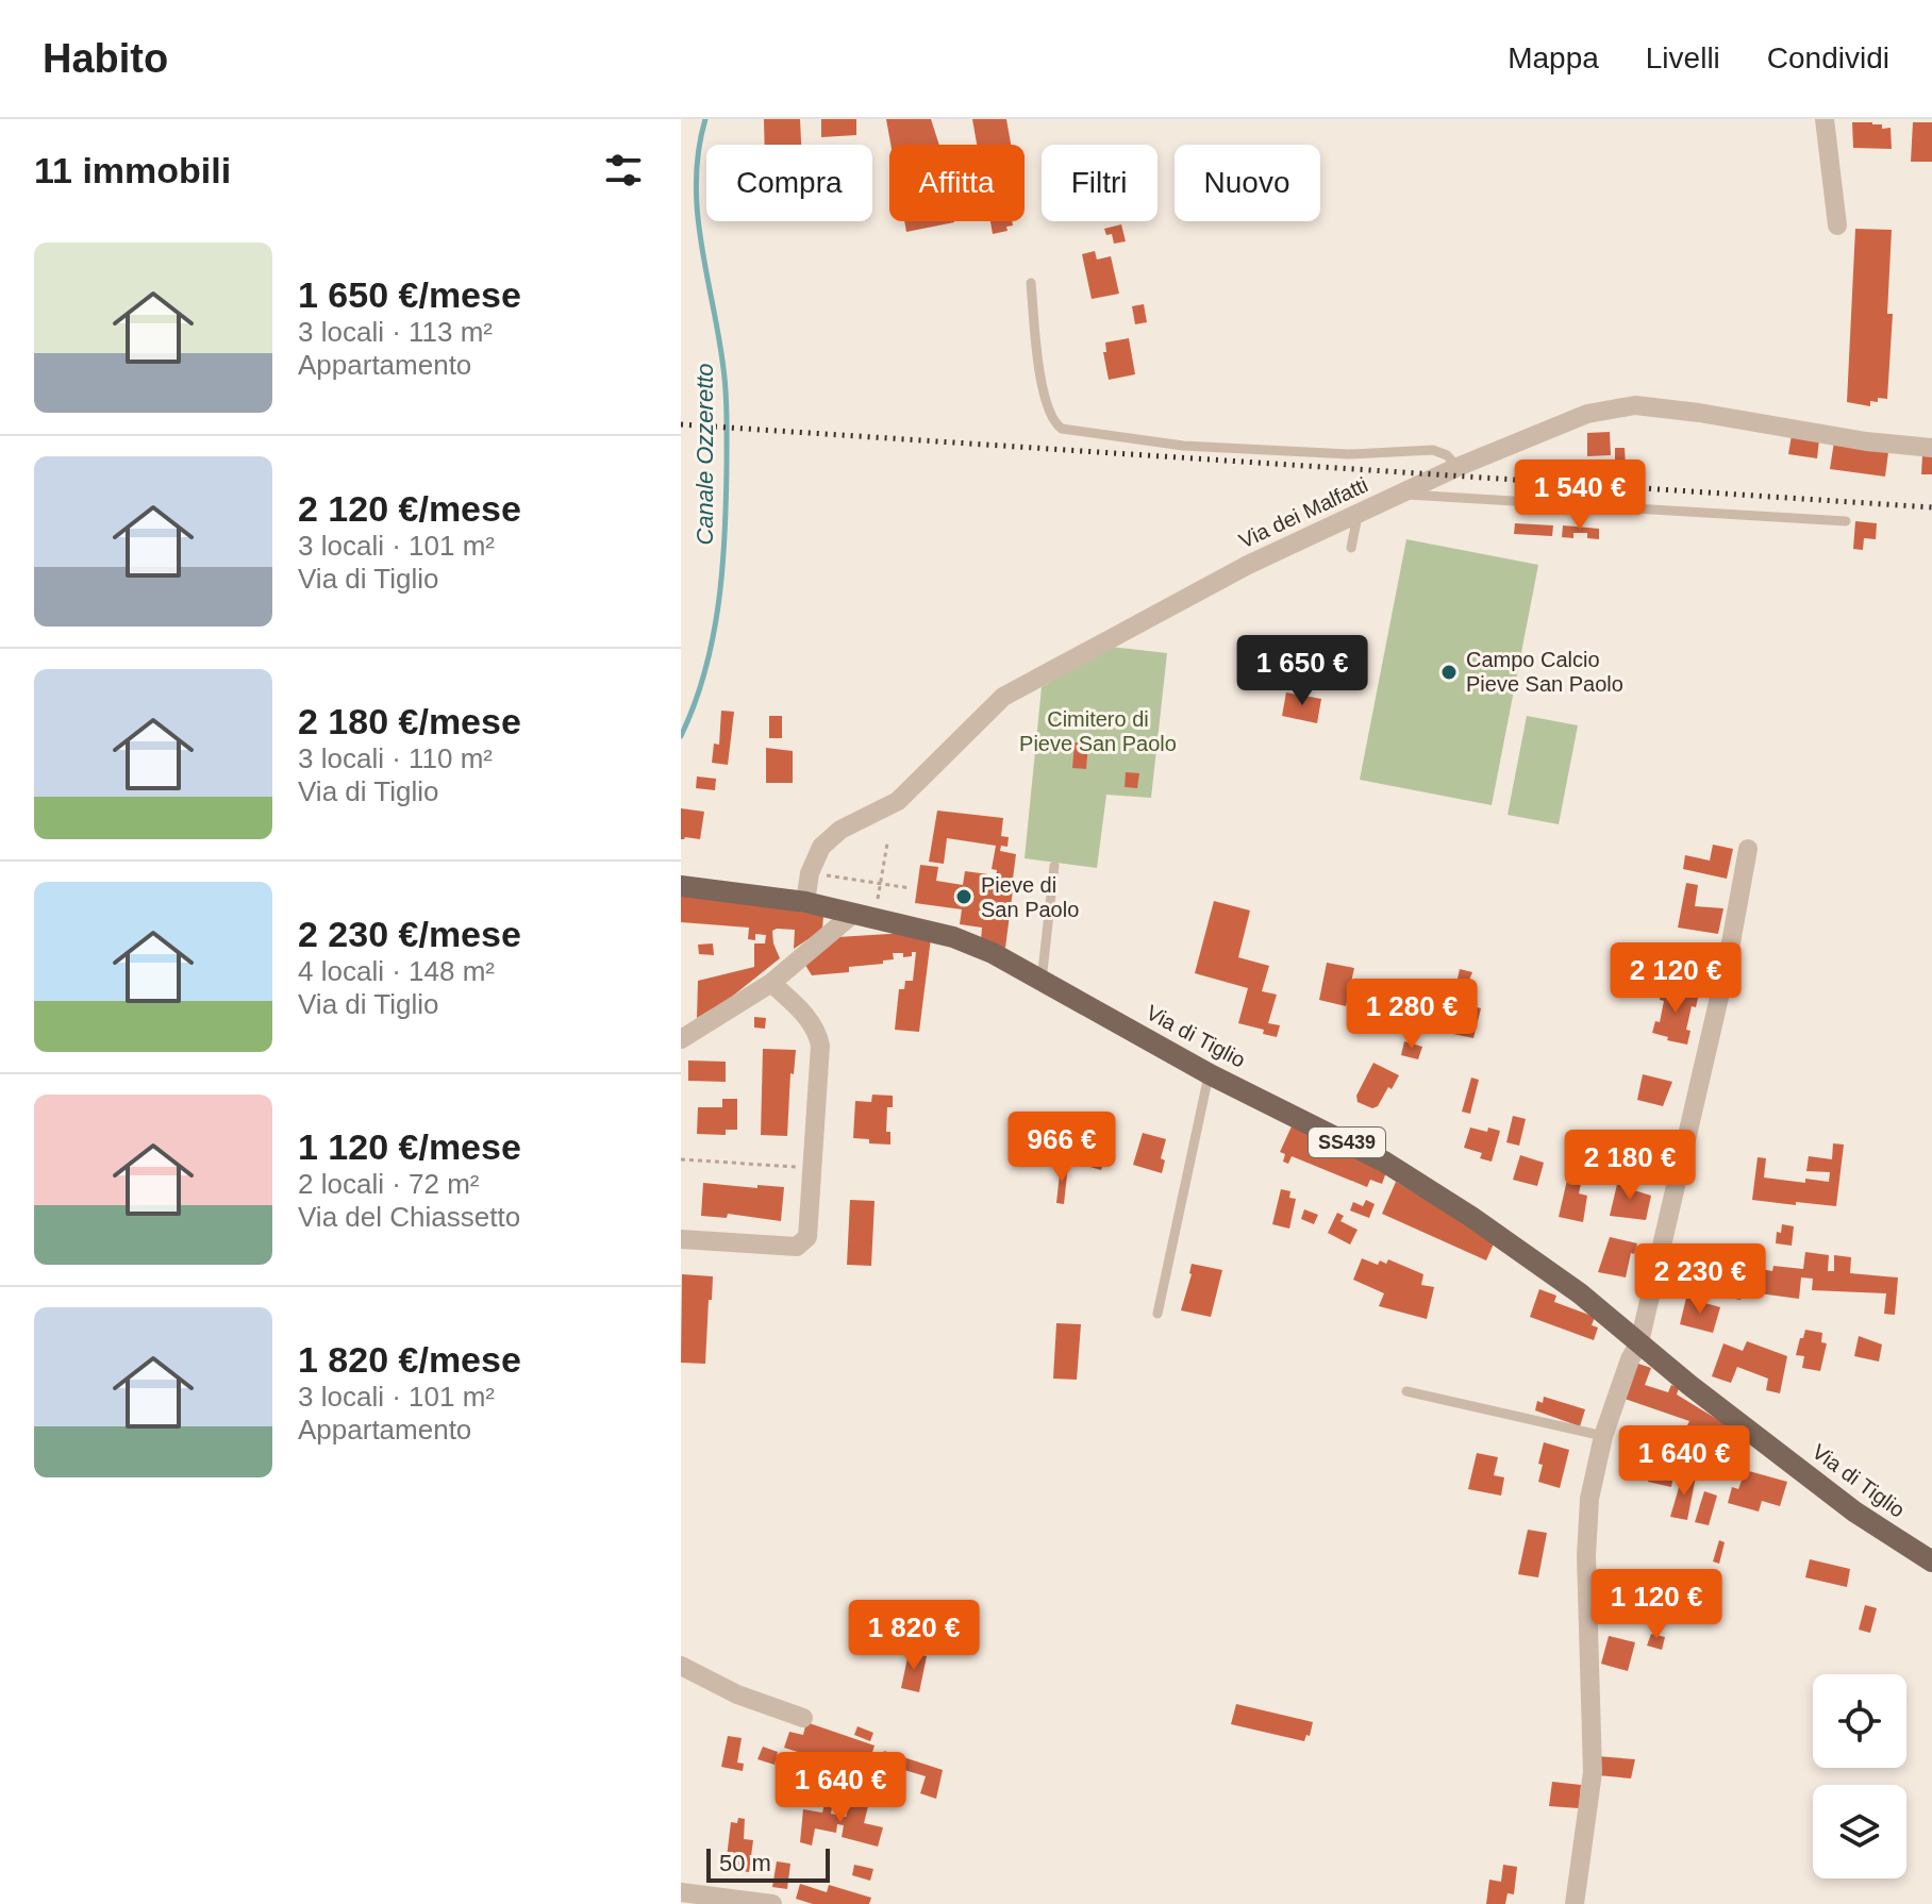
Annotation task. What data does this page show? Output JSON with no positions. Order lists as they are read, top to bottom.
{
  "streets": {
    "main road": ["Via di Tiglio", "SS439"],
    "street": ["Via dei Malfatti"]
  },
  "crossings": [
    ["Via dei Malfatti", "Via di Tiglio"]
  ],
  "water": ["Canale Ozzeretto"],
  "parks": ["Cimitero di Pieve San Paolo"],
  "places": ["Campo Calcio Pieve San Paolo", "Pieve di San Paolo"],
  "scale_bar": "50 m",
  "page": {
    "header": "Habito",
    "nav": ["Mappa", "Livelli", "Condividi"],
    "heading": "11 immobili",
    "chip": [
      "Compra",
      "Affitta",
      "Filtri",
      "Nuovo"
    ],
    "list": [
      {
        "name": "1 650 €/mese",
        "note": "3 locali · 113 m² · Appartamento"
      },
      {
        "name": "2 120 €/mese",
        "note": "3 locali · 101 m² · Via di Tiglio"
      },
      {
        "name": "2 180 €/mese",
        "note": "3 locali · 110 m² · Via di Tiglio"
      },
      {
        "name": "2 230 €/mese",
        "note": "4 locali · 148 m² · Via di Tiglio"
      },
      {
        "name": "1 120 €/mese",
        "note": "2 locali · 72 m² · Via del Chiassetto"
      },
      {
        "name": "1 820 €/mese",
        "note": "3 locali · 101 m² · Appartamento"
      }
    ],
    "price": [
      "1 540 €",
      "1 650 €",
      "2 120 €",
      "1 280 €",
      "966 €",
      "2 180 €",
      "2 230 €",
      "1 640 €",
      "1 120 €",
      "1 820 €",
      "1 640 €"
    ],
    "scale": "50 m"
  }
}
